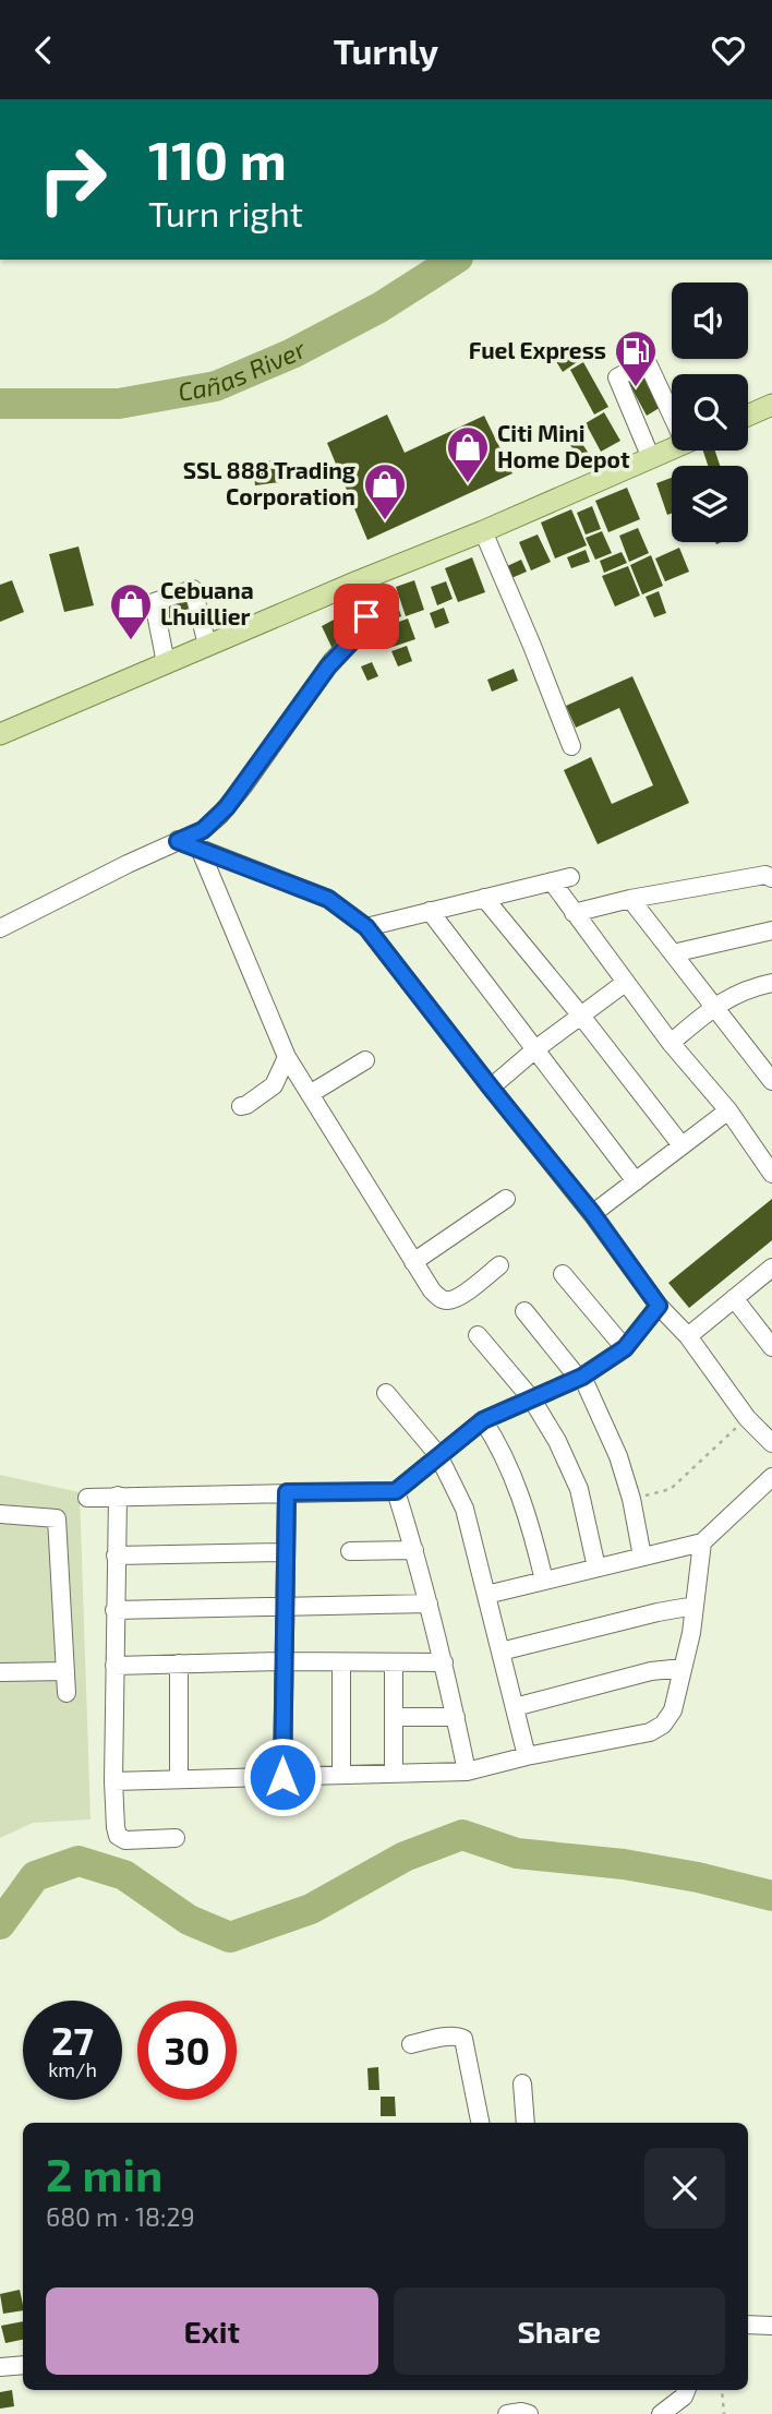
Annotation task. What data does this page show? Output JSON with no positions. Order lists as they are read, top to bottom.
{
  "water": ["Cañas River"],
  "places": {
    "fuel station": ["Fuel Express"],
    "shop": ["Citi Mini Home Depot", "SSL 888 Trading Corporation", "Cebuana Lhuillier"]
  },
  "page": {
    "header": "Turnly",
    "turn": ["110 m", "Turn right"],
    "speed": "27 km/h",
    "limit": "30",
    "heading": ["2 min", "680 m · 18:29"],
    "buttons": ["Exit", "Share"]
  }
}
